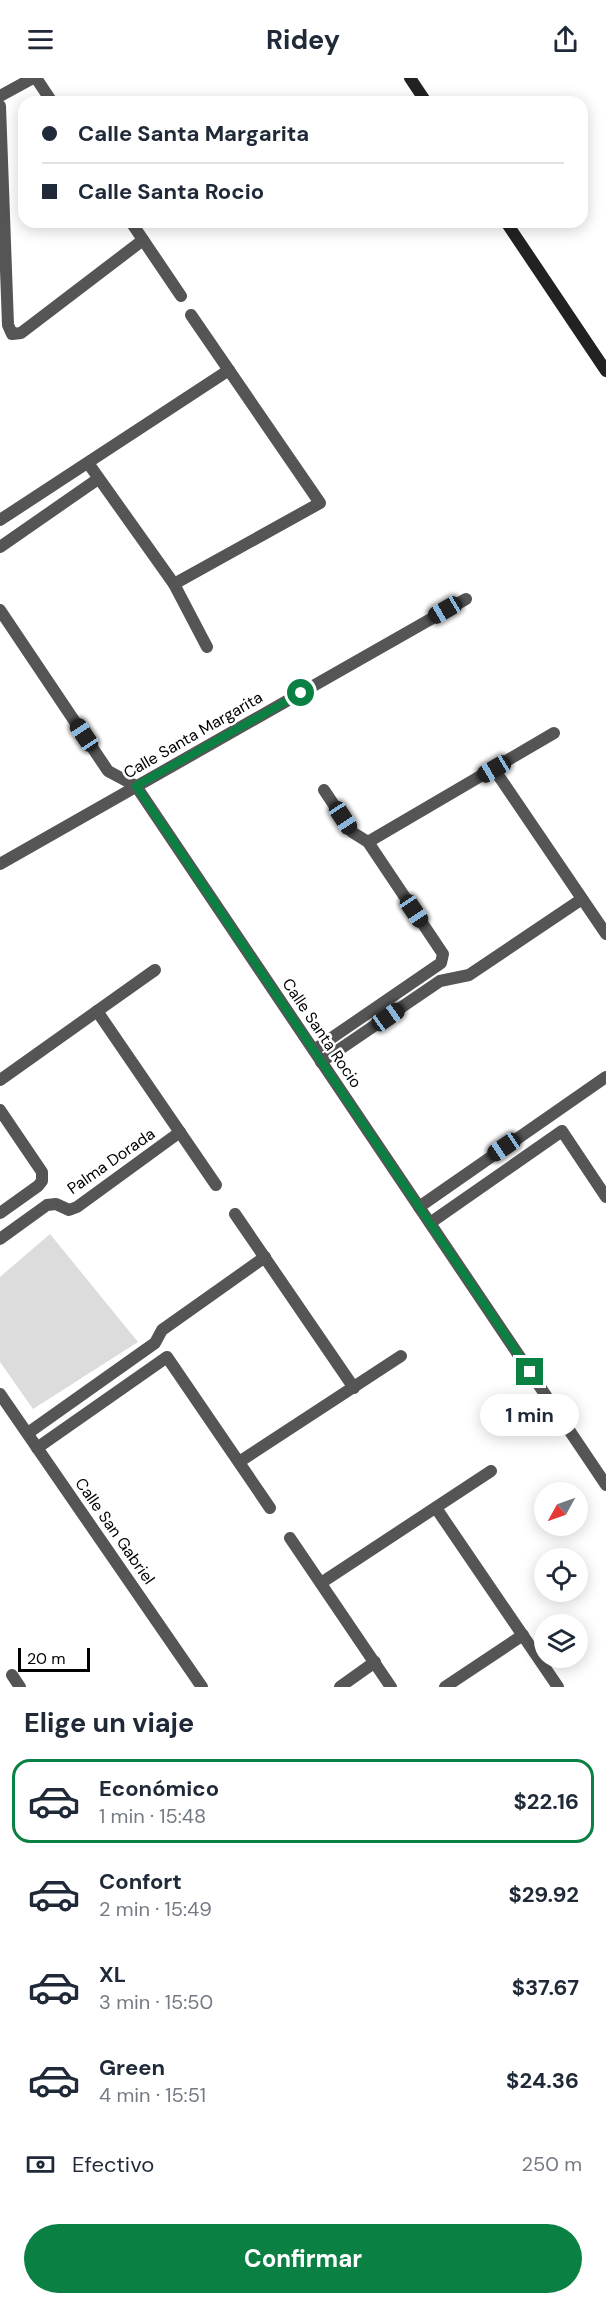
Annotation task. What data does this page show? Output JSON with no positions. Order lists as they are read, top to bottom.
{
  "streets": {
    "street": [
      "Calle Santa Margarita",
      "Calle Santa Rocio",
      "Palma Dorada",
      "Calle San Gabriel"
    ]
  },
  "crossings": [
    ["Calle Santa Margarita", "Calle Santa Rocio"]
  ],
  "scale_bar": "20 m",
  "north": "bottom left",
  "page": {
    "header": "Ridey",
    "banner": ["Calle Santa Margarita", "Calle Santa Rocio"],
    "bubble": "1 min",
    "scale": "20 m",
    "heading": "Elige un viaje",
    "list": [
      {
        "name": "Económico",
        "note": "1 min · 15:48",
        "value": "$22.16"
      },
      {
        "name": "Confort",
        "note": "2 min · 15:49",
        "value": "$29.92"
      },
      {
        "name": "XL",
        "note": "3 min · 15:50",
        "value": "$37.67"
      },
      {
        "name": "Green",
        "note": "4 min · 15:51",
        "value": "$24.36"
      }
    ],
    "pay": ["Efectivo", "250 m"],
    "buttons": "Confirmar"
  }
}
